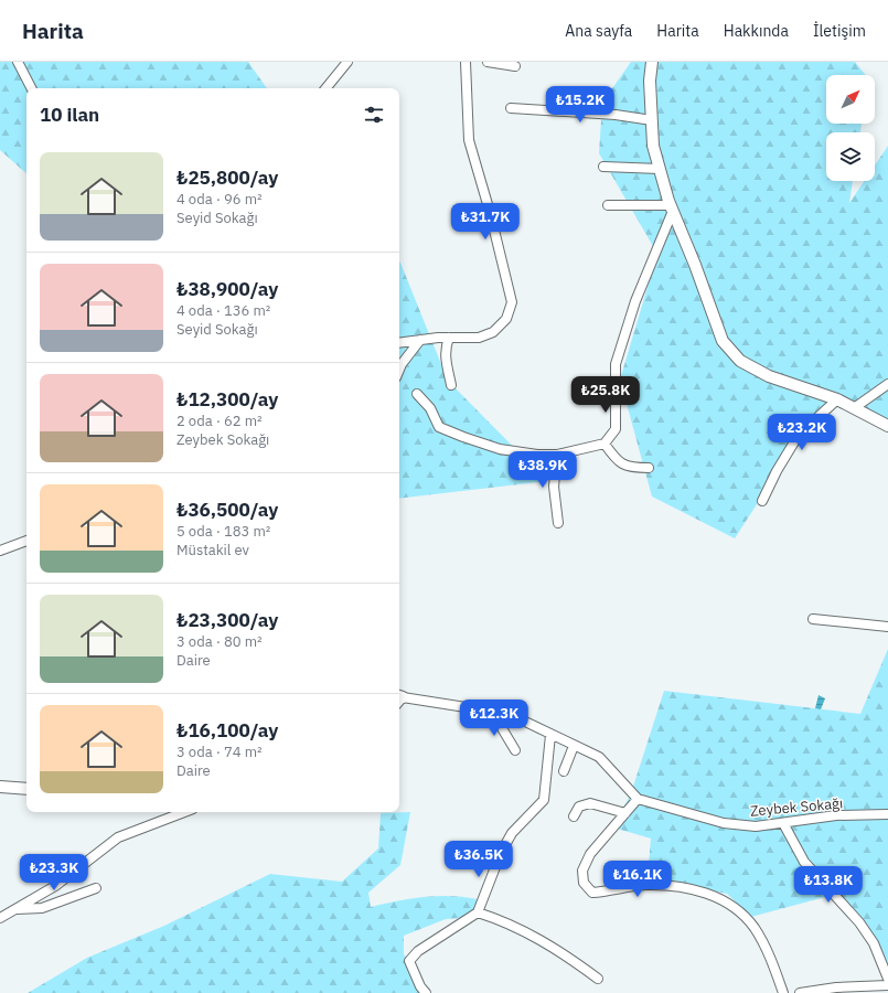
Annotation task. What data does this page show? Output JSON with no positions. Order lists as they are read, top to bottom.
{
  "streets": {
    "street": ["Zeybek Sokağı"]
  },
  "north": "top right",
  "page": {
    "header": "Harita",
    "nav": [
      "Ana sayfa",
      "Harita",
      "Hakkında",
      "İletişim"
    ],
    "price": [
      "₺15.2K",
      "₺31.7K",
      "₺25.8K",
      "₺23.2K",
      "₺38.9K",
      "₺12.3K",
      "₺36.5K",
      "₺23.3K",
      "₺16.1K",
      "₺13.8K"
    ],
    "heading": "10 ilan",
    "list": [
      {
        "name": "₺25,800/ay",
        "note": "4 oda · 96 m² · Seyid Sokağı"
      },
      {
        "name": "₺38,900/ay",
        "note": "4 oda · 136 m² · Seyid Sokağı"
      },
      {
        "name": "₺12,300/ay",
        "note": "2 oda · 62 m² · Zeybek Sokağı"
      },
      {
        "name": "₺36,500/ay",
        "note": "5 oda · 183 m² · Müstakil ev"
      },
      {
        "name": "₺23,300/ay",
        "note": "3 oda · 80 m² · Daire"
      },
      {
        "name": "₺16,100/ay",
        "note": "3 oda · 74 m² · Daire"
      }
    ]
  }
}
